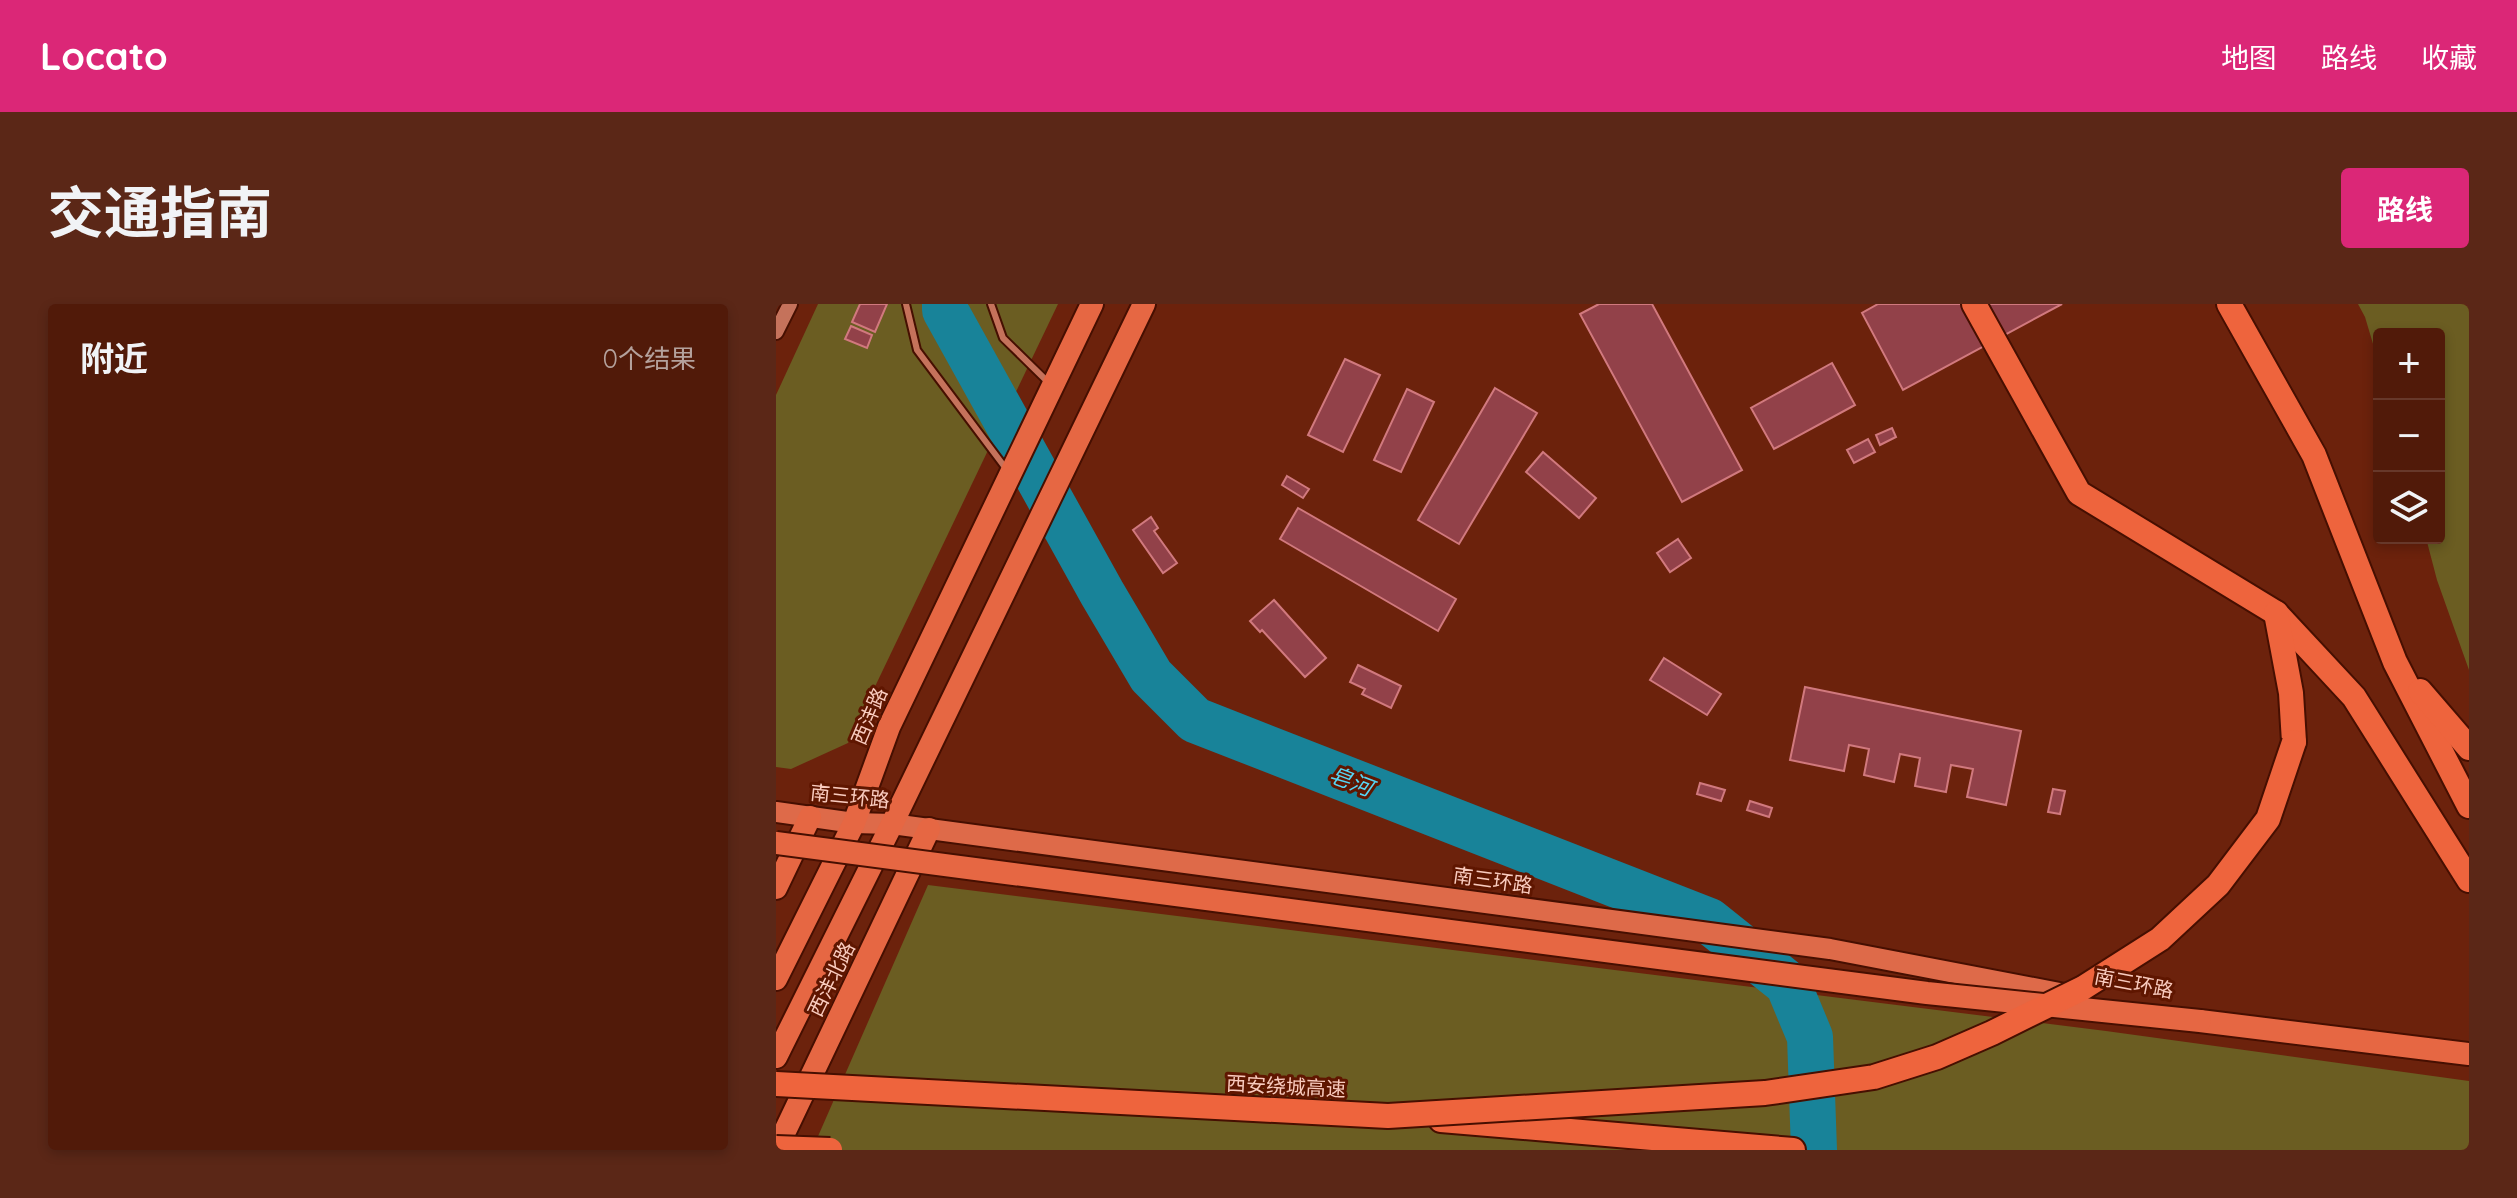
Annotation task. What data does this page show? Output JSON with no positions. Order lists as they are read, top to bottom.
{
  "streets": {
    "highway": [
      "西沣路",
      "南三环路",
      "西沣北路",
      "西安绕城高速"
    ]
  },
  "crossings": [
    ["西沣路", "南三环路"],
    ["南三环路", "西沣北路"]
  ],
  "water": ["皂河"],
  "page": {
    "header": "Locato",
    "nav": ["地图", "路线", "收藏"],
    "title": "交通指南",
    "buttons": "路线",
    "heading": ["附近", "0个结果"],
    "map_buttons": ["+", "−"]
  }
}
